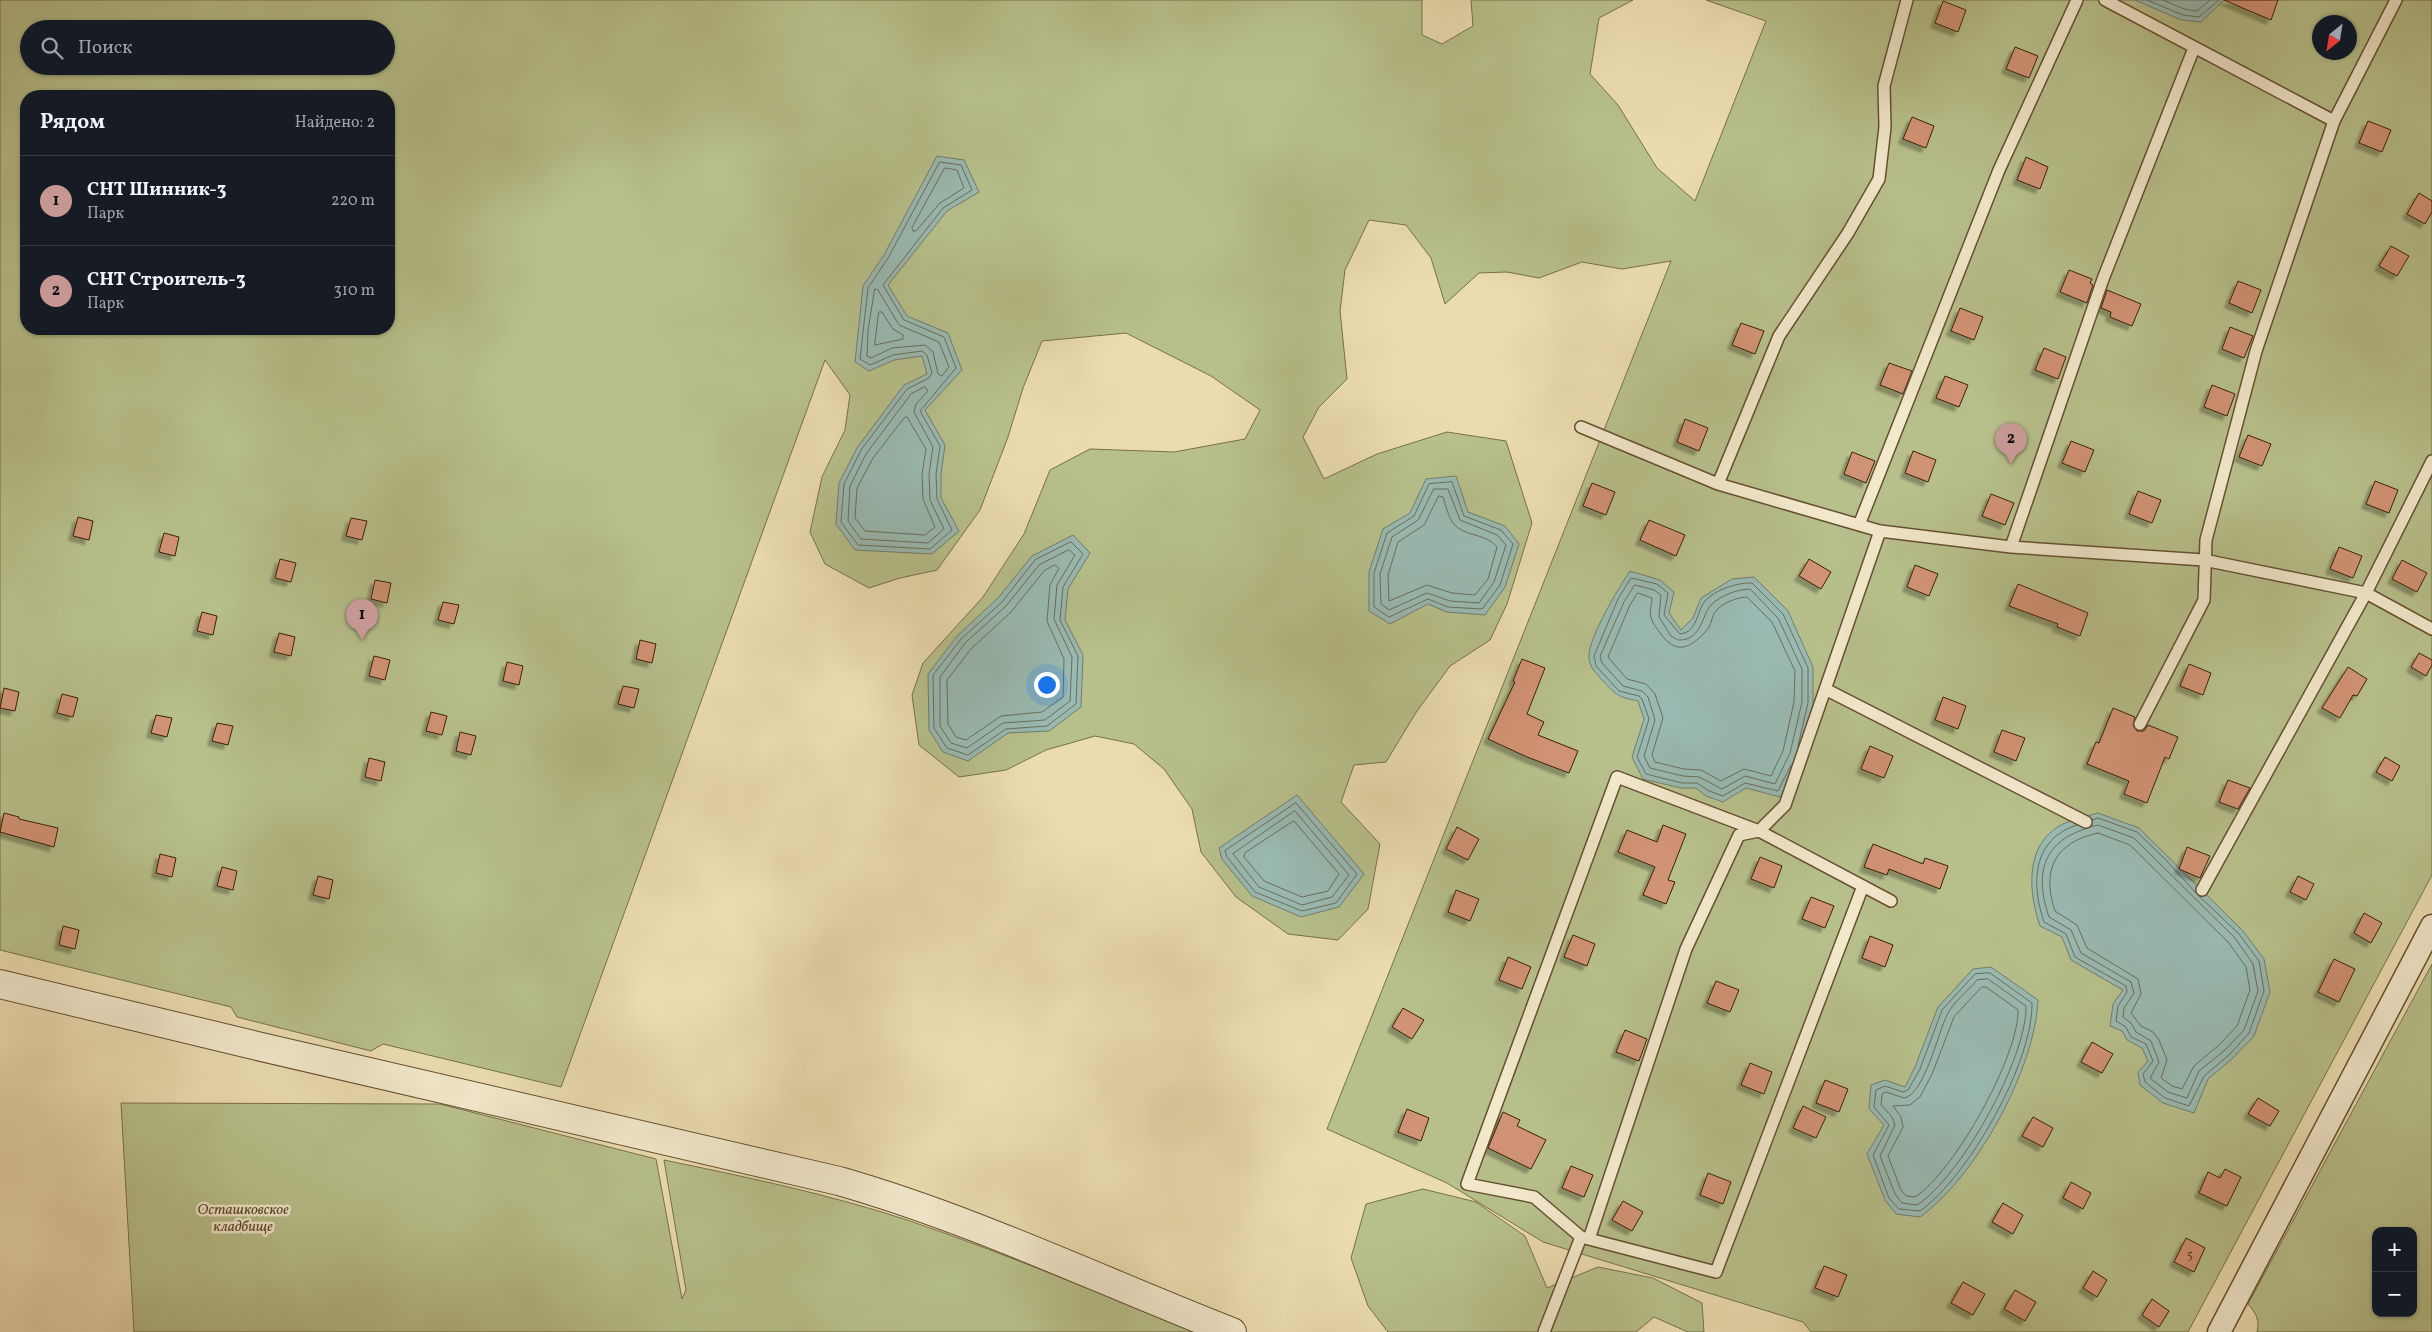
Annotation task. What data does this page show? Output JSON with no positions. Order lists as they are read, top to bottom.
{
  "parks": ["Осташковское кладбище"],
  "house_numbers": ["5"],
  "north": "bottom left",
  "page": {
    "search": "Поиск",
    "heading": ["Рядом", "Найдено: 2"],
    "list": [
      {
        "mark": "1",
        "name": "СНТ Шинник-3",
        "note": "Парк",
        "value": "220 m"
      },
      {
        "mark": "2",
        "name": "СНТ Строитель-3",
        "note": "Парк",
        "value": "310 m"
      }
    ],
    "pins": ["2", "1"],
    "map_buttons": ["+", "−"]
  }
}
